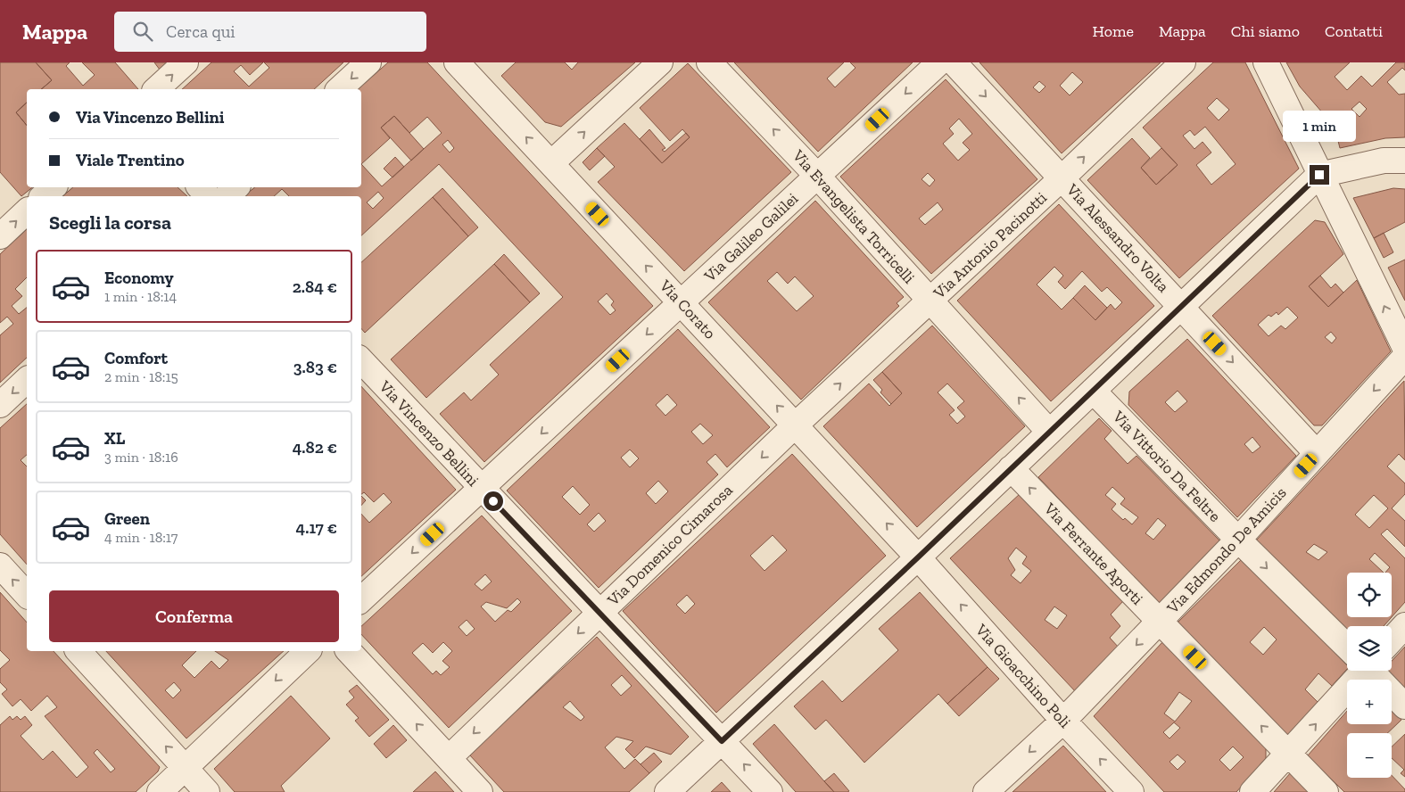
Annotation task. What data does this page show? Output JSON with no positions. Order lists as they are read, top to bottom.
{
  "streets": {
    "street": [
      "Via Evangelista Torricelli",
      "Via Galileo Galilei",
      "Via Alessandro Volta",
      "Via Antonio Pacinotti",
      "Via Corato",
      "Via Vincenzo Bellini",
      "Via Vittorio Da Feltre",
      "Via Domenico Cimarosa",
      "Via Edmondo De Amicis",
      "Via Ferrante Aporti",
      "Via Gioacchino Poli"
    ]
  },
  "crossings": [
    ["Via Evangelista Torricelli", "Via Galileo Galilei"],
    ["Via Evangelista Torricelli", "Via Antonio Pacinotti"],
    ["Via Galileo Galilei", "Via Corato"],
    ["Via Galileo Galilei", "Via Vincenzo Bellini"],
    ["Via Alessandro Volta", "Via Antonio Pacinotti"],
    ["Via Alessandro Volta", "Via Edmondo De Amicis"],
    ["Via Antonio Pacinotti", "Via Corato"],
    ["Via Antonio Pacinotti", "Via Domenico Cimarosa"],
    ["Via Corato", "Via Domenico Cimarosa"],
    ["Via Corato", "Via Gioacchino Poli"],
    ["Via Vincenzo Bellini", "Via Domenico Cimarosa"],
    ["Via Vittorio Da Feltre", "Via Edmondo De Amicis"],
    ["Via Edmondo De Amicis", "Via Ferrante Aporti"],
    ["Via Edmondo De Amicis", "Via Gioacchino Poli"]
  ],
  "one_way": [
    "Via Evangelista Torricelli",
    "Via Galileo Galilei",
    "Via Corato",
    "Via Vittorio Da Feltre",
    "Via Ferrante Aporti",
    "Via Gioacchino Poli"
  ],
  "page": {
    "header": "Mappa",
    "search": "Cerca qui",
    "nav": [
      "Home",
      "Mappa",
      "Chi siamo",
      "Contatti"
    ],
    "banner": ["Via Vincenzo Bellini", "Viale Trentino"],
    "bubble": "1 min",
    "heading": "Scegli la corsa",
    "list": [
      {
        "name": "Economy",
        "note": "1 min · 18:14",
        "value": "2.84 €"
      },
      {
        "name": "Comfort",
        "note": "2 min · 18:15",
        "value": "3.83 €"
      },
      {
        "name": "XL",
        "note": "3 min · 18:16",
        "value": "4.82 €"
      },
      {
        "name": "Green",
        "note": "4 min · 18:17",
        "value": "4.17 €"
      }
    ],
    "map_buttons": ["+", "−"],
    "buttons": "Conferma"
  }
}
